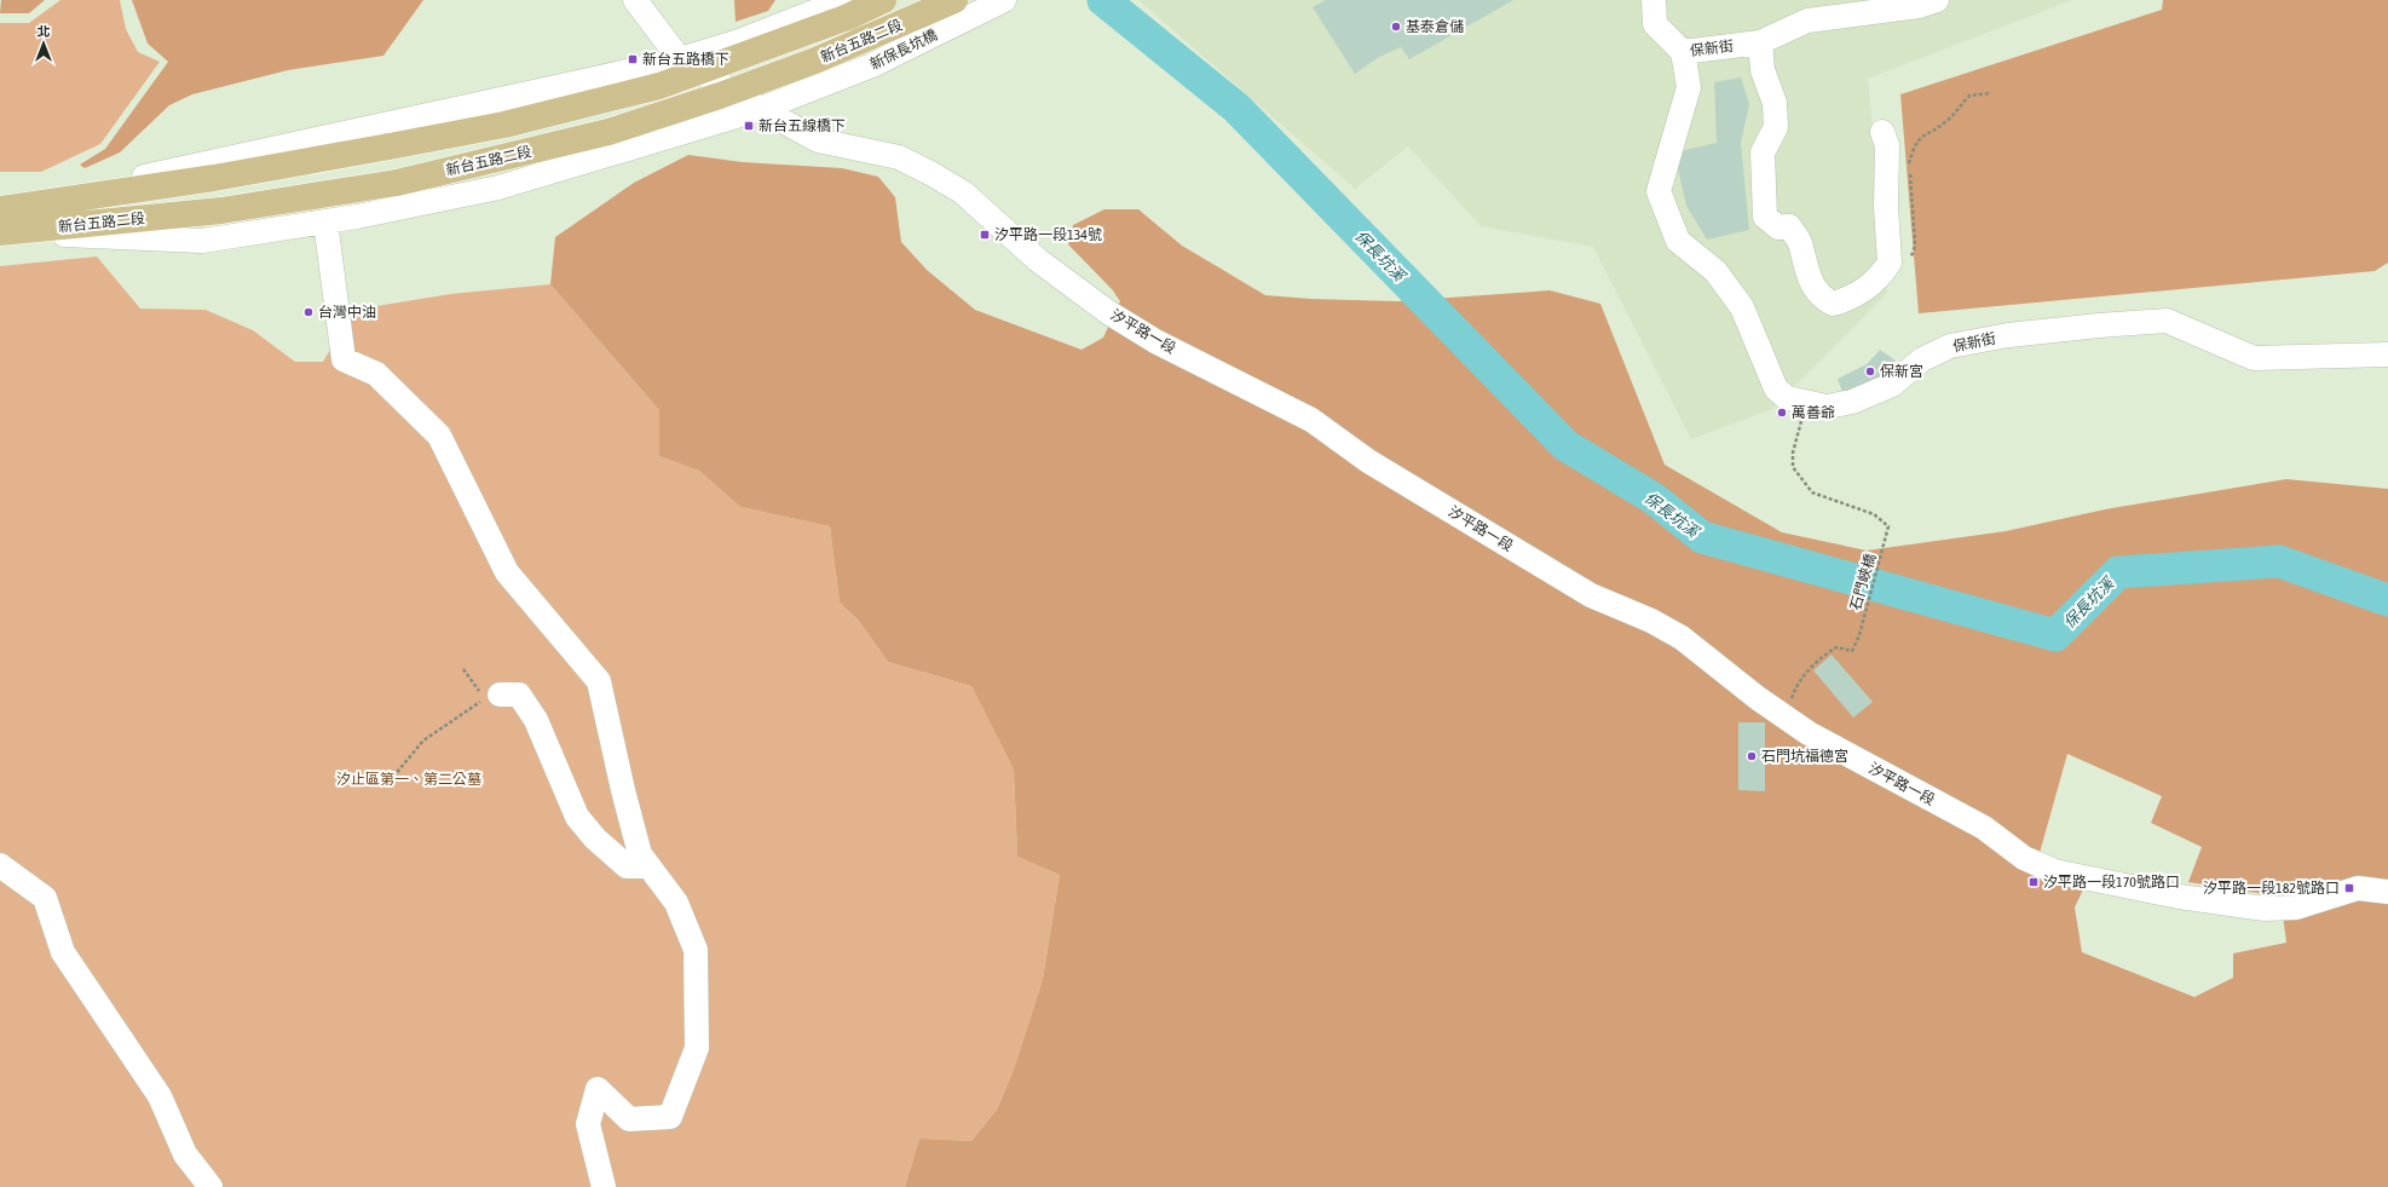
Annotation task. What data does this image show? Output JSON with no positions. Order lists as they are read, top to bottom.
{
  "streets": {
    "main road": ["新台五路二段"],
    "street": ["保新街", "新保長坑橋", "汐平路一段"],
    "path": ["石門峽橋"]
  },
  "crossings": [
    ["新台五路二段", "新保長坑橋"],
    ["保新街", "石門峽橋"],
    ["新保長坑橋", "汐平路一段"],
    ["汐平路一段", "石門峽橋"]
  ],
  "water": ["保長坑溪"],
  "parks": ["汐止區第一、第二公墓"],
  "places": {
    "other": [
      "基泰倉儲",
      "台灣中油",
      "保新宮",
      "萬善爺",
      "石門坑福德宮"
    ],
    "transit": [
      "新台五路橋下",
      "新台五線橋下",
      "汐平路一段134號",
      "汐平路一段170號路口",
      "汐平路一段182號路口"
    ]
  },
  "north": "top"
}
